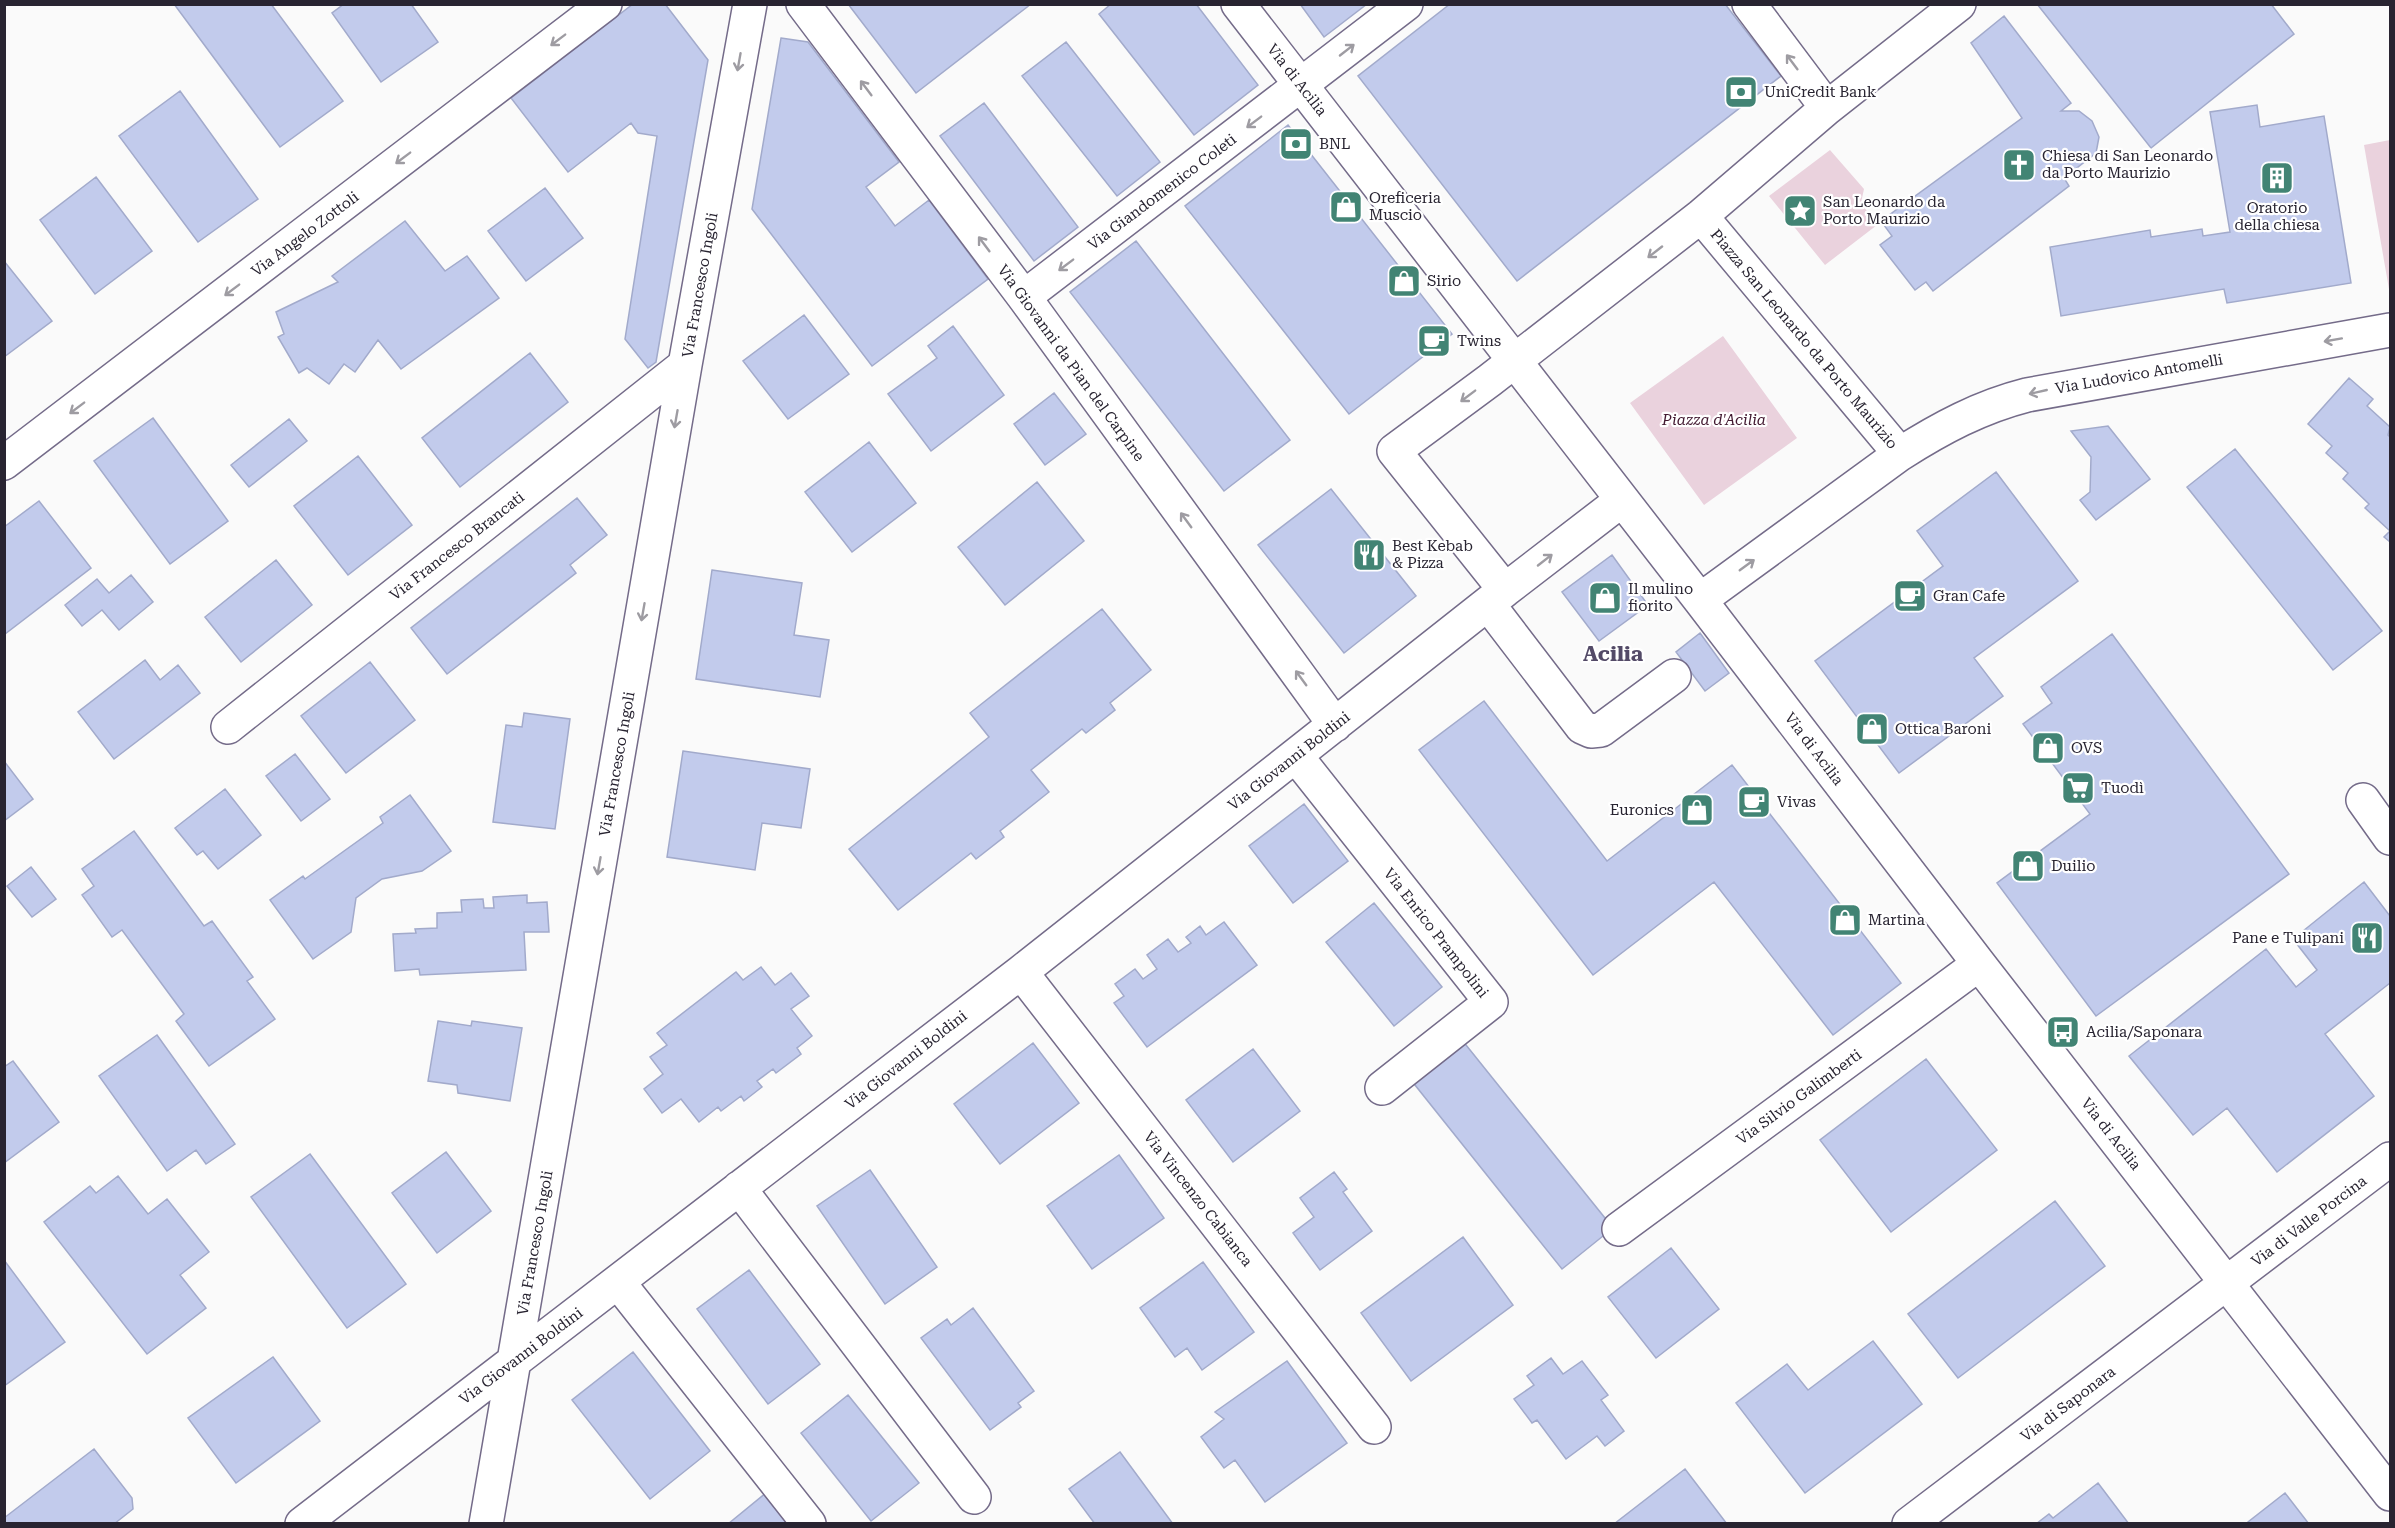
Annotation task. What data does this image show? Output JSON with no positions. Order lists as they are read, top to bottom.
{
  "streets": {
    "street": [
      "Via di Acilia",
      "Via Giandomenico Coleti",
      "Via Angelo Zottoli",
      "Via Francesco Ingoli",
      "Piazza San Leonardo da Porto Maurizio",
      "Via Giovanni da Pian del Carpine",
      "Via Ludovico Antomelli",
      "Via Francesco Brancati",
      "Via Giovanni Boldini",
      "Via Enrico Prampolini",
      "Via Silvio Galimberti",
      "Via Vincenzo Cabianca",
      "Via di Valle Porcina",
      "Via di Saponara"
    ]
  },
  "crossings": [
    ["Via di Acilia", "Via Giandomenico Coleti"],
    ["Via di Acilia", "Piazza San Leonardo da Porto Maurizio"],
    ["Via di Acilia", "Via Giovanni Boldini"],
    ["Via di Acilia", "Via Silvio Galimberti"],
    ["Via di Acilia", "Via di Valle Porcina"],
    ["Via di Acilia", "Via di Saponara"],
    ["Via Giandomenico Coleti", "Via Giovanni da Pian del Carpine"],
    ["Via Francesco Ingoli", "Via Francesco Brancati"],
    ["Via Francesco Ingoli", "Via Giovanni Boldini"],
    ["Piazza San Leonardo da Porto Maurizio", "Via Ludovico Antomelli"],
    ["Piazza San Leonardo da Porto Maurizio", "Via Giovanni Boldini"],
    ["Via Giovanni da Pian del Carpine", "Via Giovanni Boldini"],
    ["Via Giovanni Boldini", "Via Enrico Prampolini"],
    ["Via Giovanni Boldini", "Via Vincenzo Cabianca"],
    ["Via di Valle Porcina", "Via di Saponara"]
  ],
  "one_way": [
    "Via Angelo Zottoli",
    "Via Francesco Ingoli",
    "Via Giovanni da Pian del Carpine",
    "Via Ludovico Antomelli"
  ],
  "districts": ["Acilia"],
  "parks": ["Piazza d'Acilia"],
  "places": {
    "bank": ["UniCredit Bank", "BNL"],
    "church": ["Chiesa di San Leonardo da Porto Maurizio"],
    "building": ["Oratorio della chiesa"],
    "shop": [
      "Oreficeria Muscio",
      "Sirio",
      "Il mulino fiorito",
      "Ottica Baroni",
      "OVS",
      "Euronics",
      "Duilio",
      "Martina"
    ],
    "place": ["San Leonardo da Porto Maurizio"],
    "cafe": ["Twins", "Gran Cafe", "Vivas"],
    "restaurant": ["Best Kebab & Pizza", "Pane e Tulipani"],
    "supermarket": ["Tuodì"],
    "bus stop": ["Acilia/Saponara"]
  }
}
